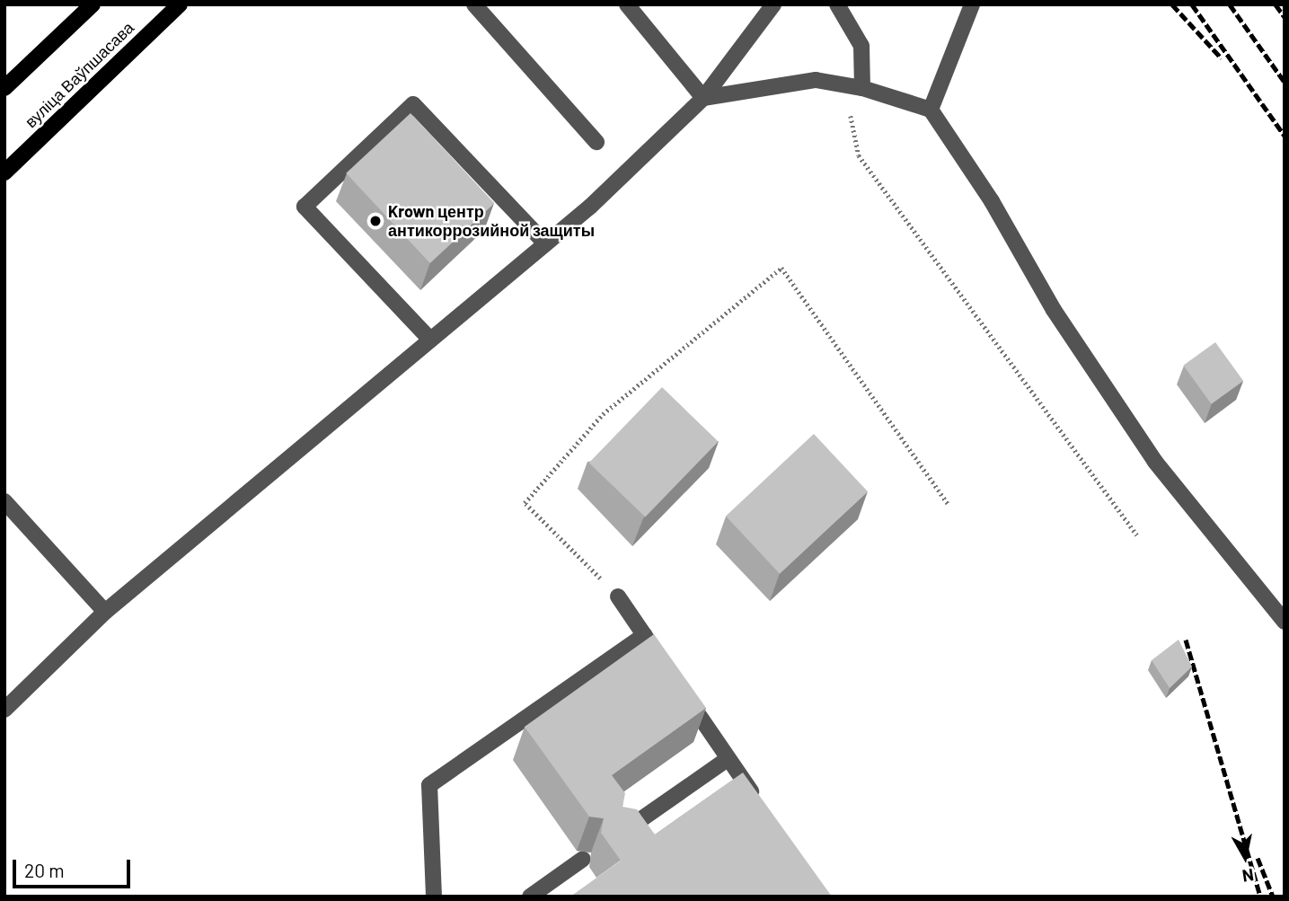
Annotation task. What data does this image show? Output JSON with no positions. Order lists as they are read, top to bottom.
{
  "streets": {
    "main road": ["вуліца Ваўпшасава"]
  },
  "places": ["Krown центр антикоррозийной защиты"],
  "scale_bar": "20 m",
  "north": "bottom"
}
